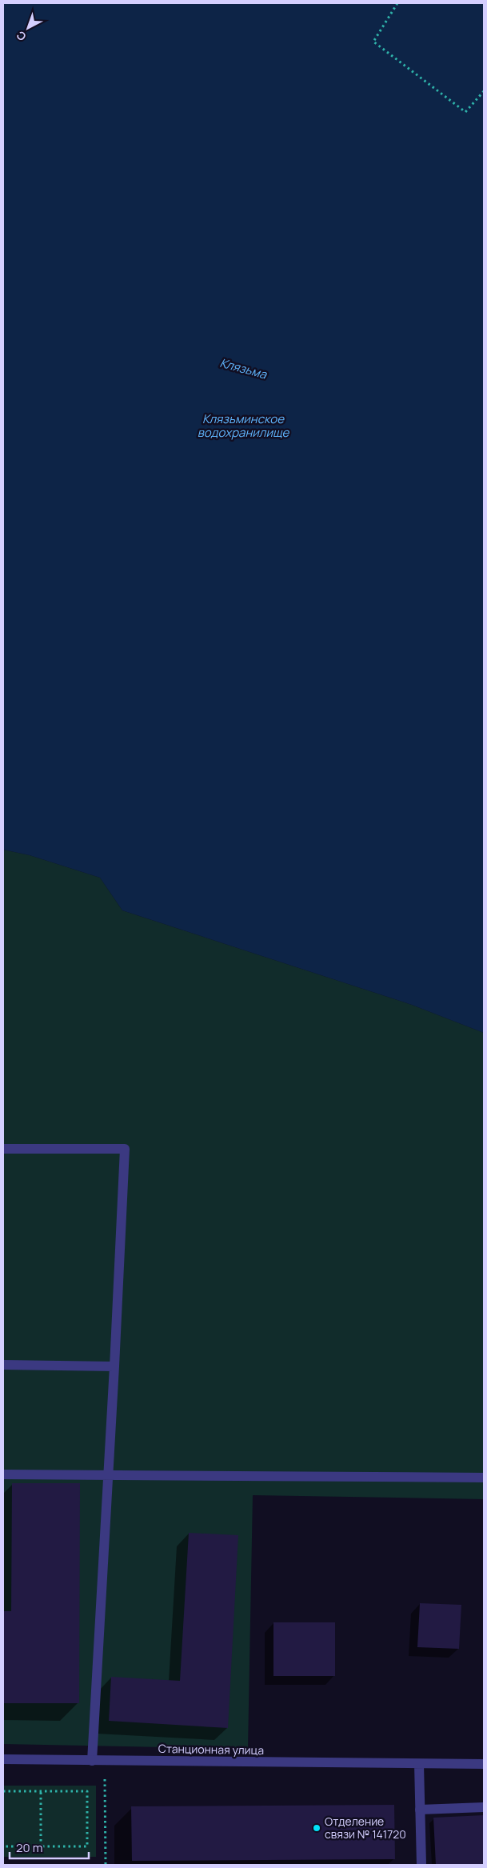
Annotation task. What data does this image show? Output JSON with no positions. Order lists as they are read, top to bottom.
{
  "streets": {
    "street": ["Станционная улица"]
  },
  "water": ["Клязьма", "Клязьминское водохранилище"],
  "places": ["Отделение связи № 141720"],
  "scale_bar": "20 m",
  "north": "bottom left"
}
